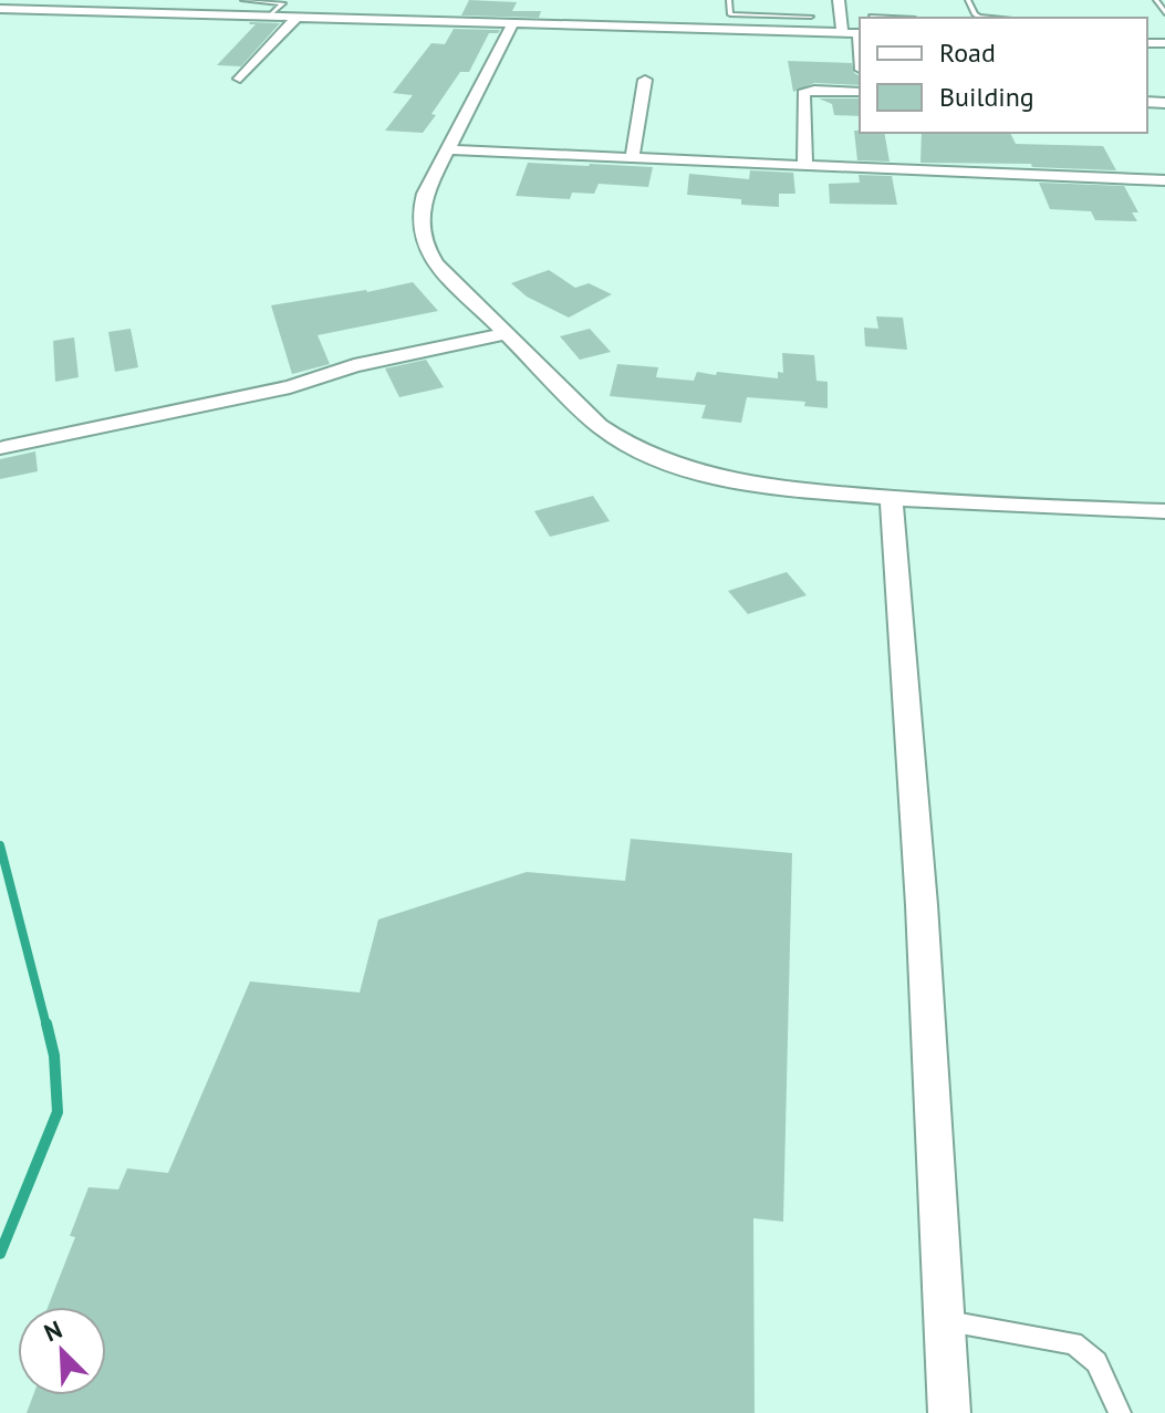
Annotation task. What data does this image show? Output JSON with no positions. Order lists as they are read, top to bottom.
{
  "legend": ["Road", "Building"],
  "north": "top left"
}
